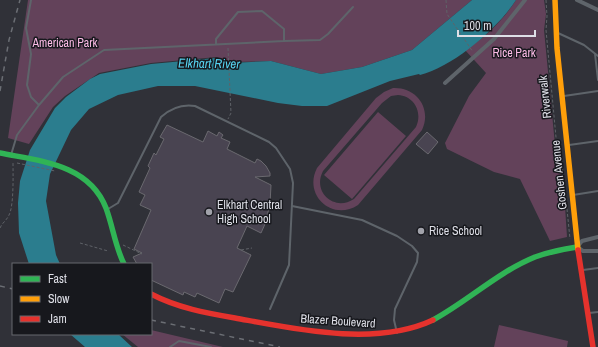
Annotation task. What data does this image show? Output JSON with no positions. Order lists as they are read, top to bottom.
{
  "streets": {
    "main road": ["Goshen Avenue", "Blazer Boulevard"],
    "path": ["Riverwalk"]
  },
  "crossings": [
    ["Goshen Avenue", "Blazer Boulevard"]
  ],
  "water": ["Elkhart River"],
  "parks": ["American Park", "Rice Park"],
  "places": ["Elkhart Central High School", "Rice School"],
  "legend": ["Fast", "Slow", "Jam"],
  "scale_bar": "100 m"
}
